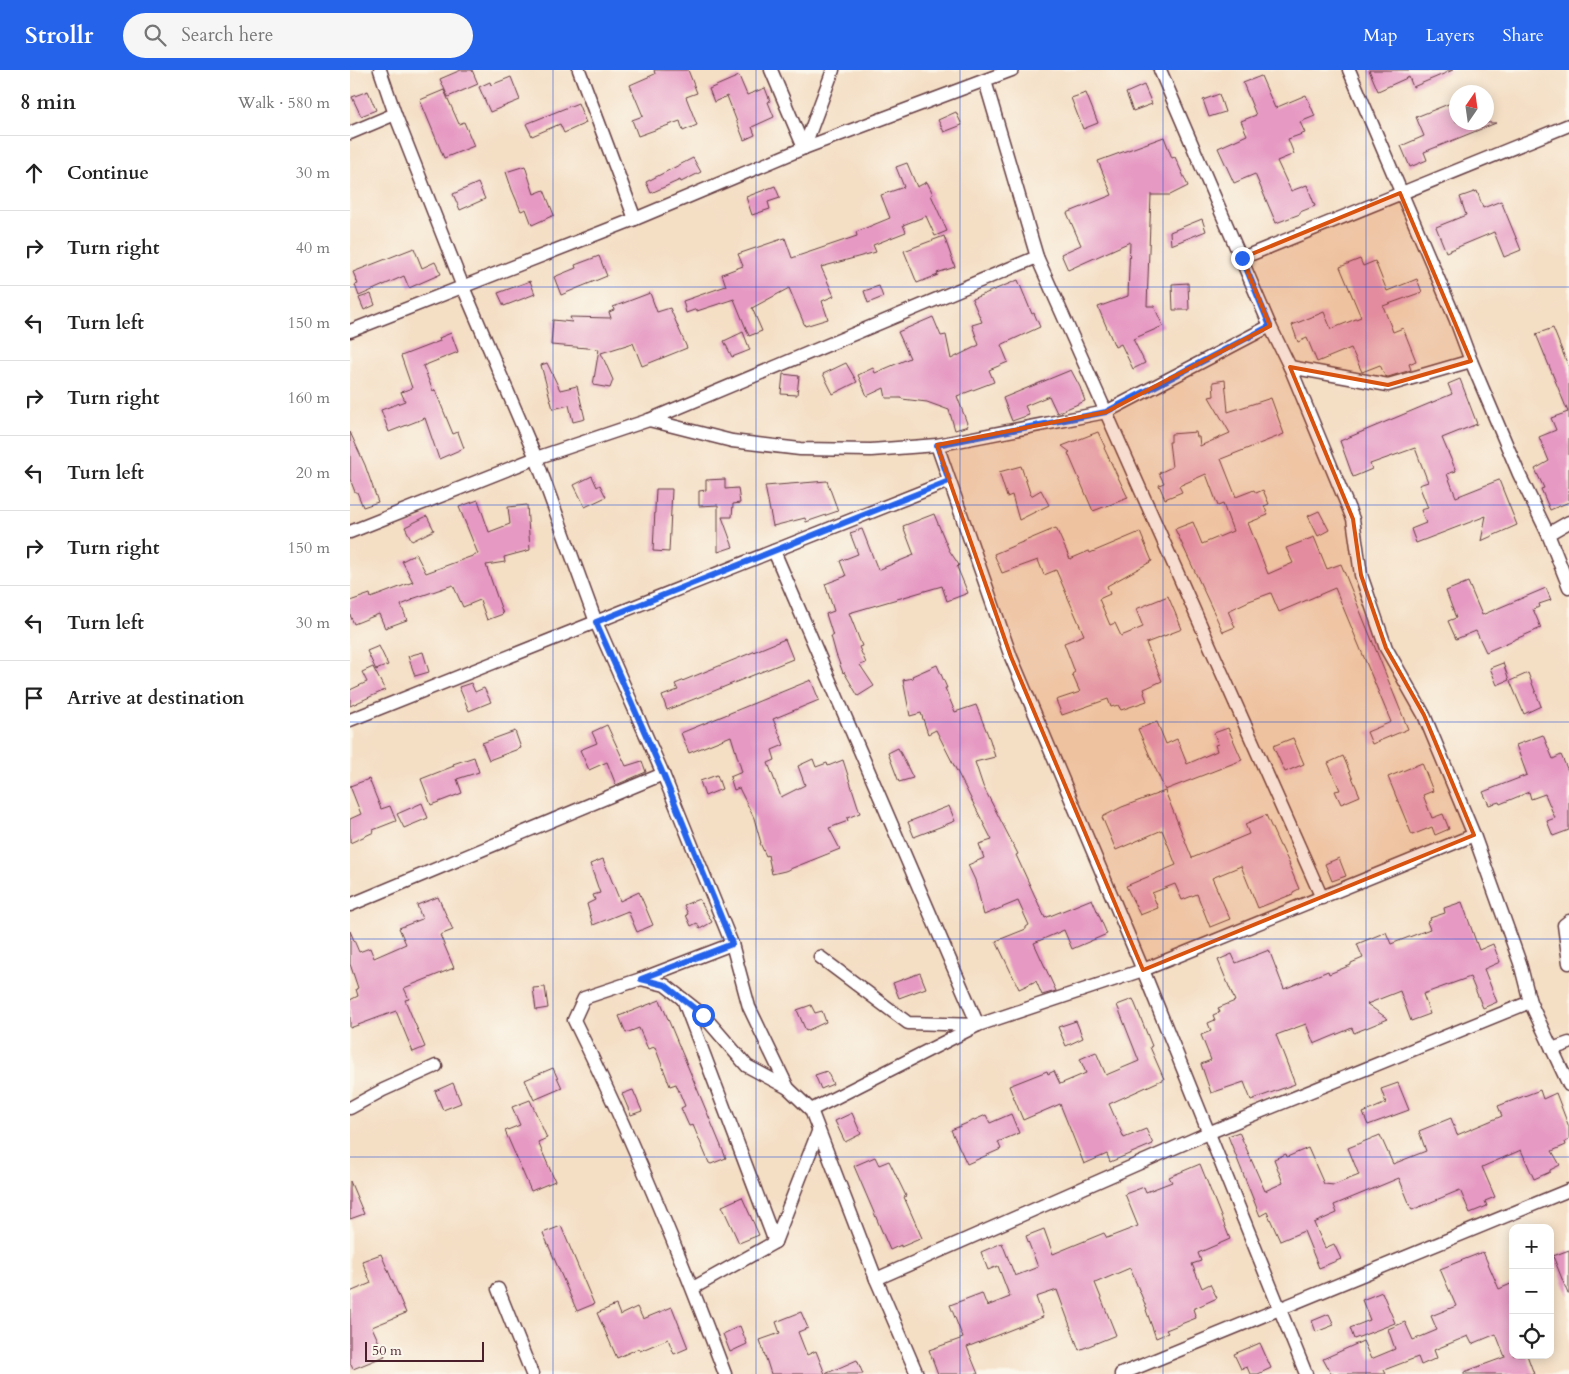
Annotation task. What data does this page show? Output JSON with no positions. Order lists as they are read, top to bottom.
{
  "scale_bar": "50 m",
  "north": "top",
  "page": {
    "header": "Strollr",
    "search": "Search here",
    "nav": ["Map", "Layers", "Share"],
    "heading": ["8 min", "Walk · 580 m"],
    "list": [
      ["Continue", "30 m"],
      ["Turn right", "40 m"],
      ["Turn left", "150 m"],
      ["Turn right", "160 m"],
      ["Turn left", "20 m"],
      ["Turn right", "150 m"],
      ["Turn left", "30 m"],
      "Arrive at destination"
    ],
    "map_buttons": ["+", "−"],
    "scale": "50 m"
  }
}
